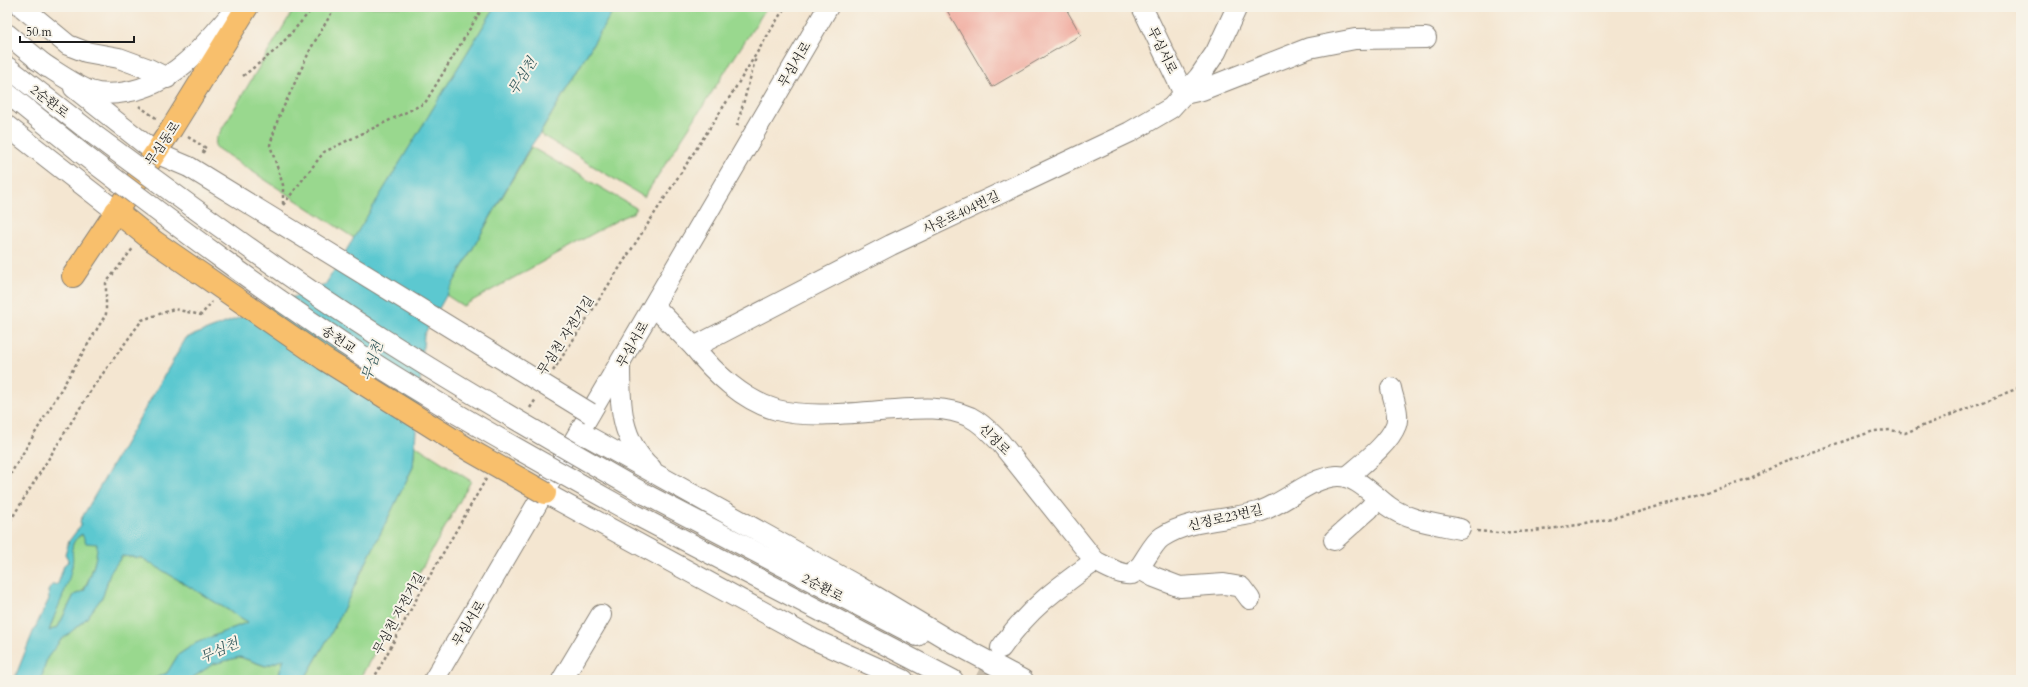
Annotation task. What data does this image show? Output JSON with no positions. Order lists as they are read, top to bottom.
{
  "streets": {
    "main road": ["무심동로"],
    "street": [
      "무심서로",
      "2순환로",
      "사운로404번길",
      "송천교",
      "신정로",
      "신정로23번길"
    ],
    "path": ["무심천 자전거길"]
  },
  "crossings": [
    ["무심서로", "사운로404번길"],
    ["2순환로", "송천교"],
    ["사운로404번길", "신정로"]
  ],
  "water": ["무심천"],
  "scale_bar": "50 m"
}
